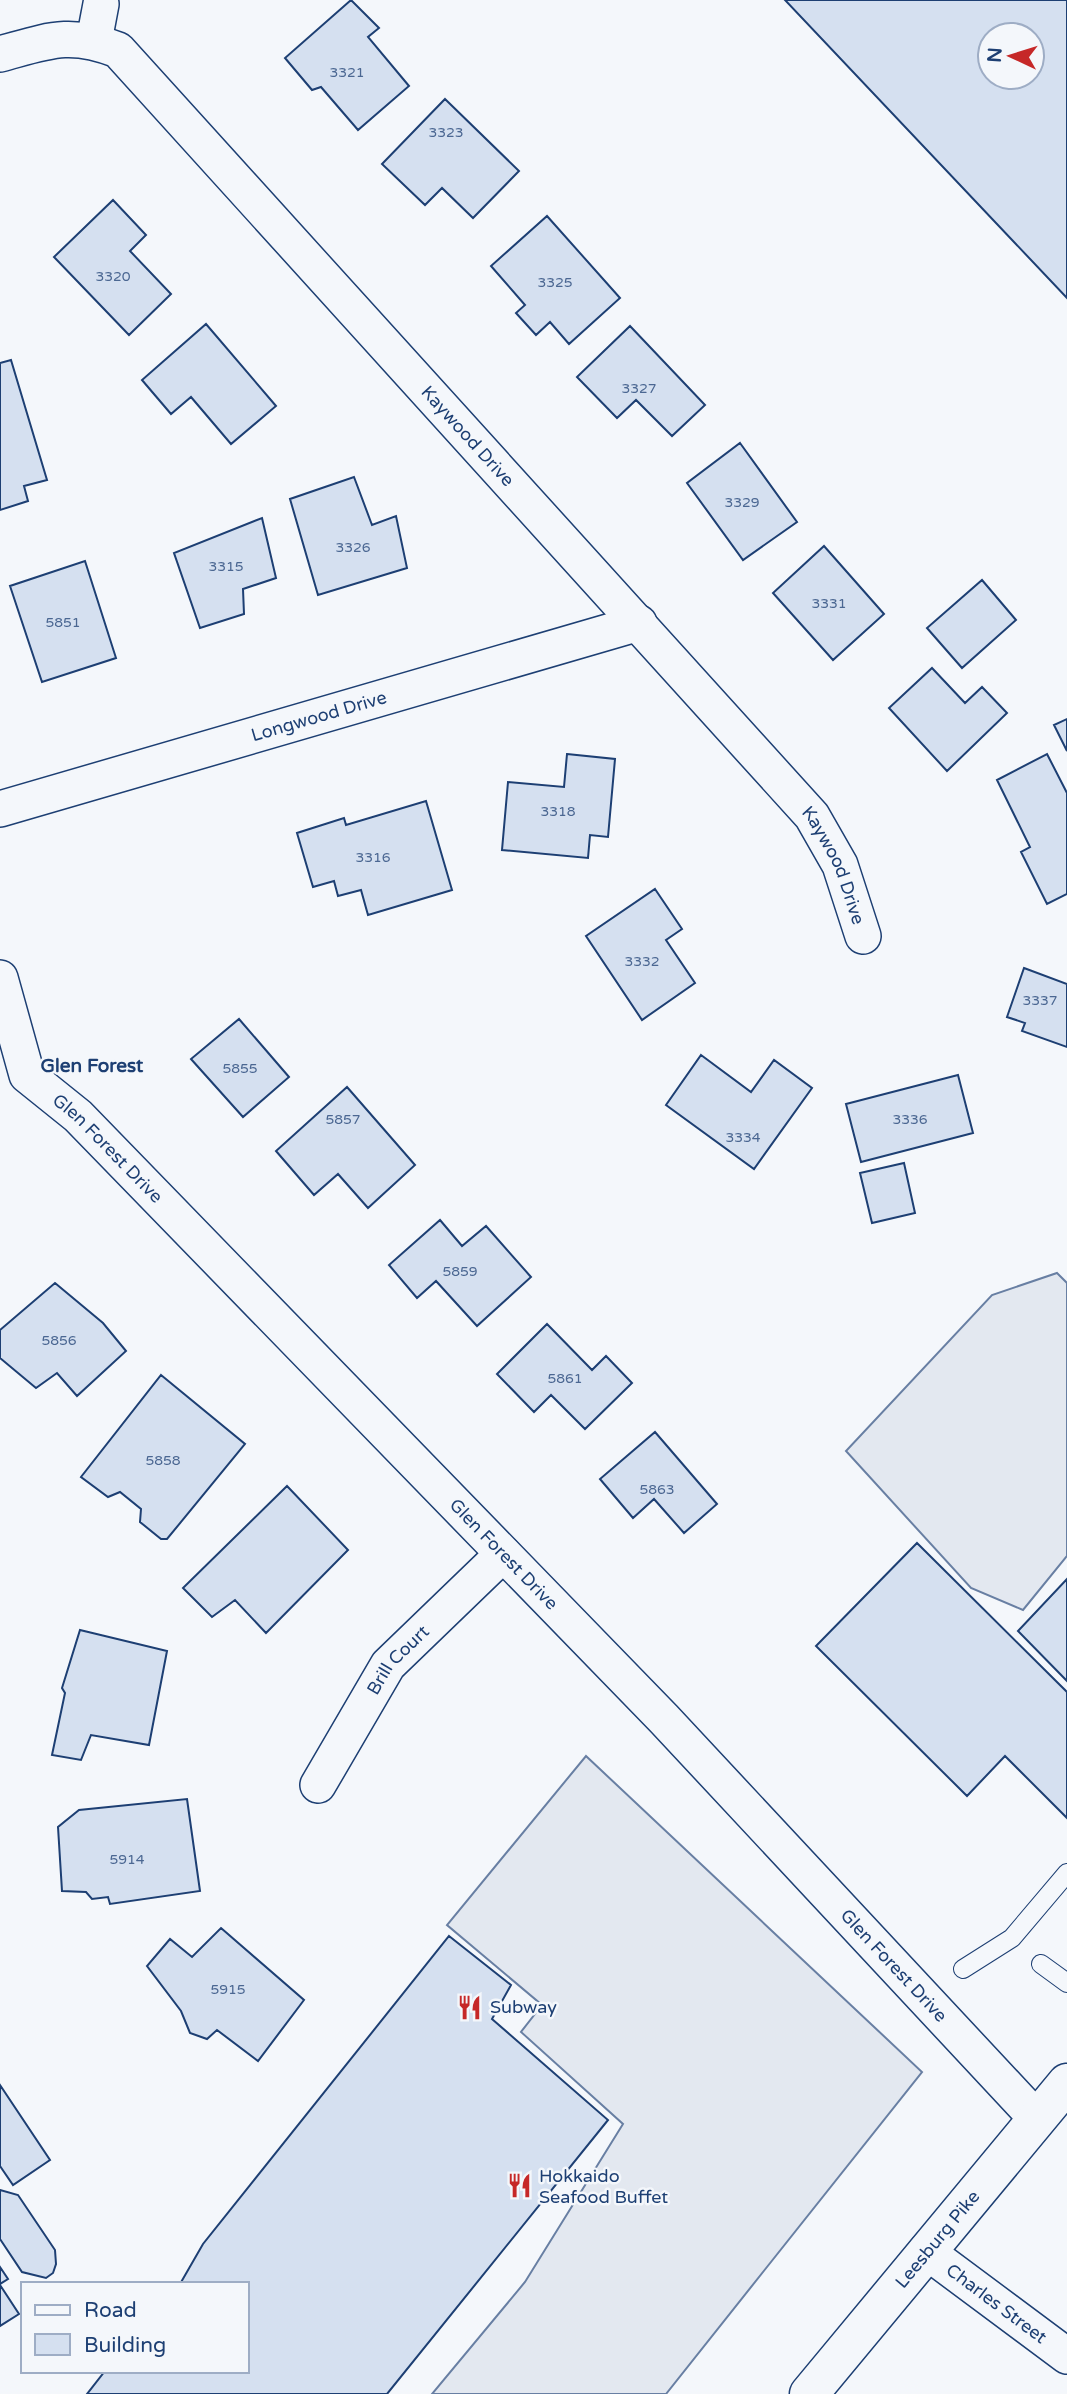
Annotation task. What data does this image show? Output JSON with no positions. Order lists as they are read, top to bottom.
{
  "streets": {
    "main road": ["Leesburg Pike"],
    "street": [
      "Kaywood Drive",
      "Longwood Drive",
      "Glen Forest Drive",
      "Brill Court",
      "Charles Street"
    ]
  },
  "crossings": [
    ["Kaywood Drive", "Longwood Drive"],
    ["Glen Forest Drive", "Brill Court"],
    ["Glen Forest Drive", "Leesburg Pike"],
    ["Leesburg Pike", "Charles Street"]
  ],
  "districts": ["Glen Forest"],
  "places": {
    "restaurant": ["Subway", "Hokkaido Seafood Buffet"]
  },
  "house_numbers": [
    "3321",
    "3323",
    "3320",
    "3325",
    "3327",
    "3329",
    "3326",
    "3315",
    "3331",
    "5851",
    "3318",
    "3316",
    "3332",
    "3337",
    "5855",
    "5857",
    "3336",
    "3334",
    "5859",
    "5856",
    "5861",
    "5858",
    "5863",
    "5914",
    "5915"
  ],
  "legend": ["Road", "Building"],
  "north": "left"
}
